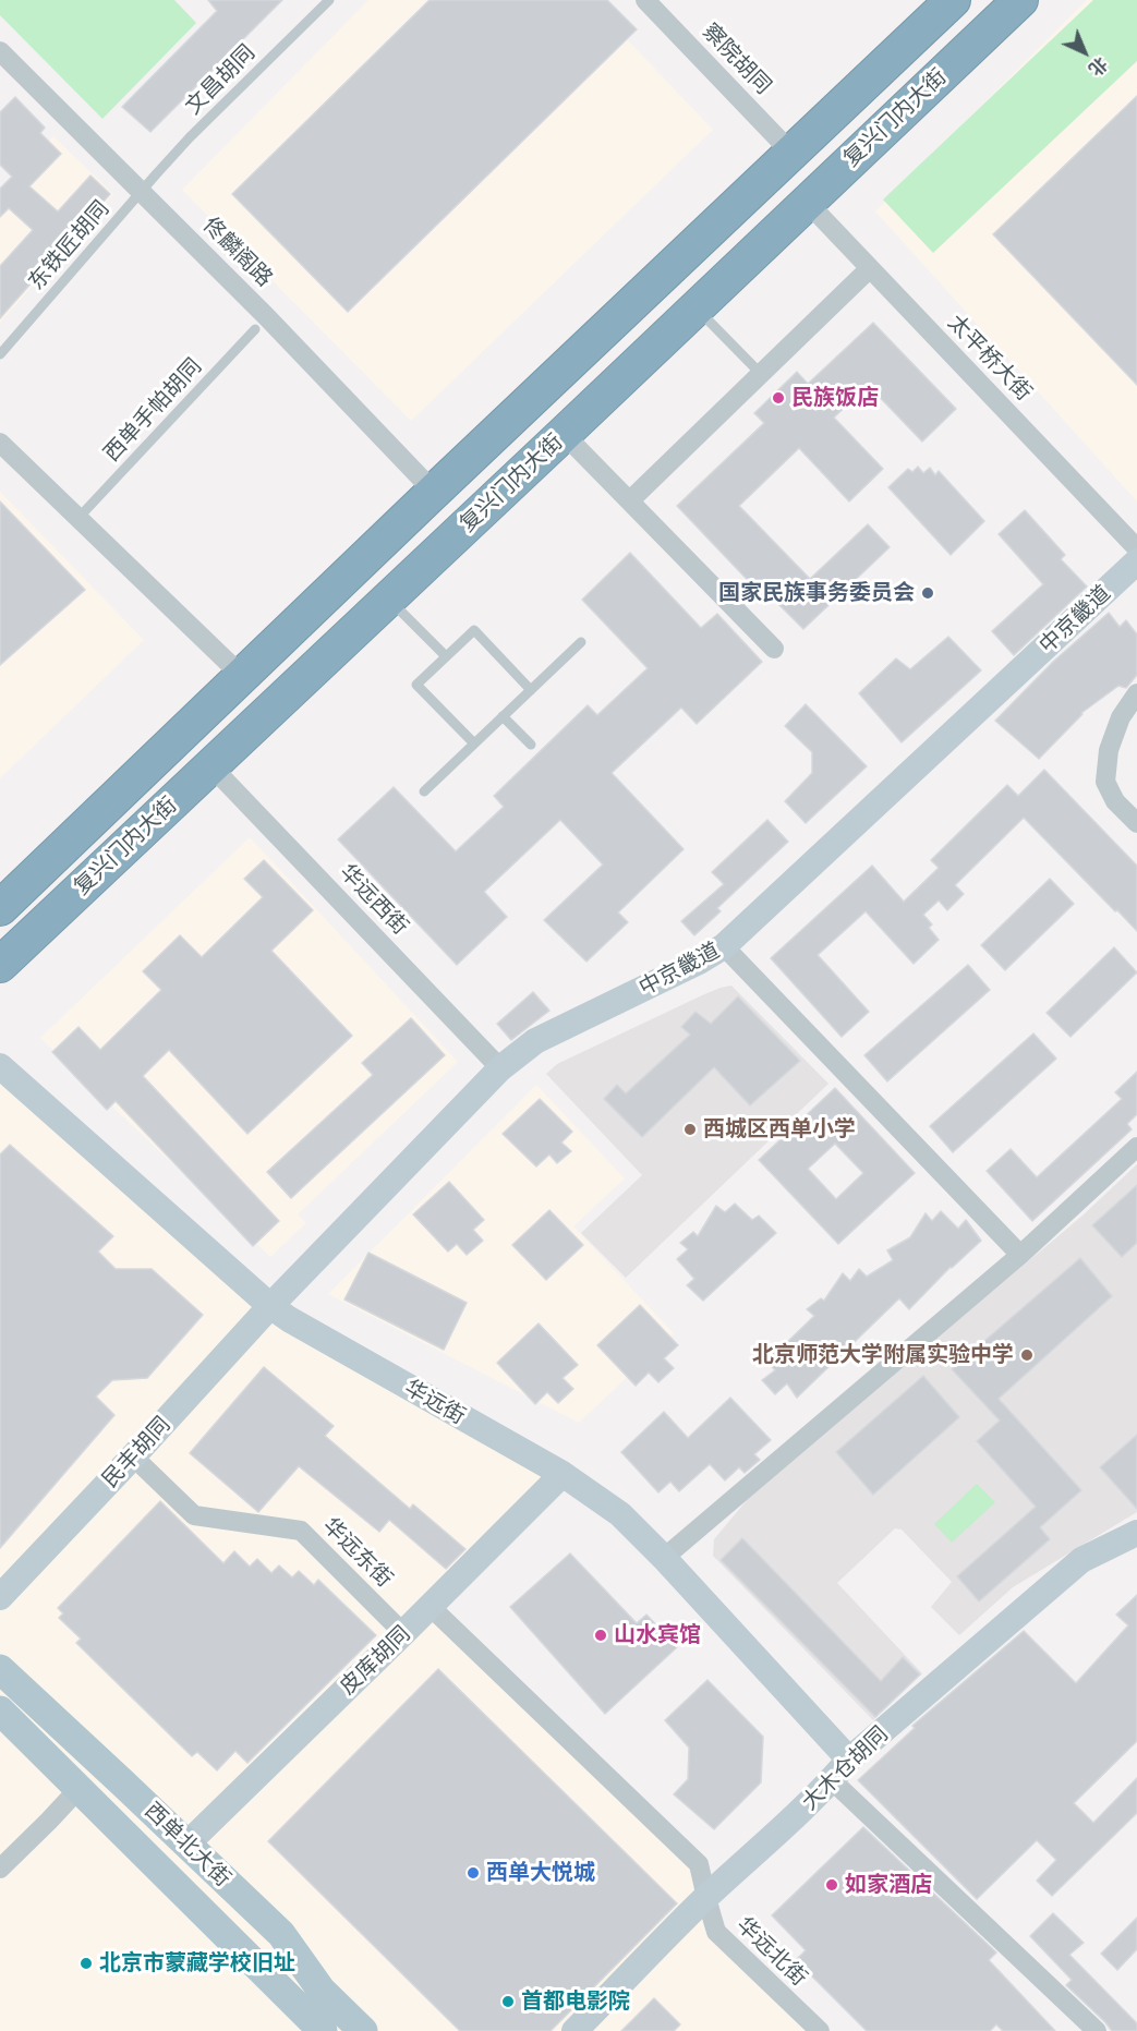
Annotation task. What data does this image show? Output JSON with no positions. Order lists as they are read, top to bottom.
{
  "streets": {
    "highway": ["复兴门内大街"],
    "main road": ["西单北大街"],
    "street": [
      "察院胡同",
      "佟麟阁路",
      "太平桥大街",
      "中京畿道",
      "华远西街",
      "华远街",
      "民丰胡同",
      "华远东街",
      "皮库胡同",
      "大木仓胡同",
      "华远北街"
    ],
    "lane": ["文昌胡同", "东铁匠胡同", "西单手帕胡同"]
  },
  "crossings": [
    ["察院胡同", "复兴门内大街"],
    ["文昌胡同", "东铁匠胡同"],
    ["文昌胡同", "佟麟阁路"],
    ["复兴门内大街", "佟麟阁路"],
    ["复兴门内大街", "太平桥大街"],
    ["复兴门内大街", "华远西街"],
    ["东铁匠胡同", "佟麟阁路"],
    ["中京畿道", "华远西街"],
    ["中京畿道", "华远街"],
    ["中京畿道", "民丰胡同"],
    ["华远街", "民丰胡同"],
    ["华远街", "皮库胡同"],
    ["华远街", "大木仓胡同"],
    ["民丰胡同", "华远东街"],
    ["华远东街", "皮库胡同"],
    ["皮库胡同", "西单北大街"],
    ["皮库胡同", "华远北街"],
    ["大木仓胡同", "华远北街"]
  ],
  "places": [
    "民族饭店",
    "国家民族事务委员会",
    "西城区西单小学",
    "北京师范大学附属实验中学",
    "山水宾馆",
    "西单大悦城",
    "如家酒店",
    "北京市蒙藏学校旧址",
    "首都电影院"
  ],
  "north": "bottom right"
}
